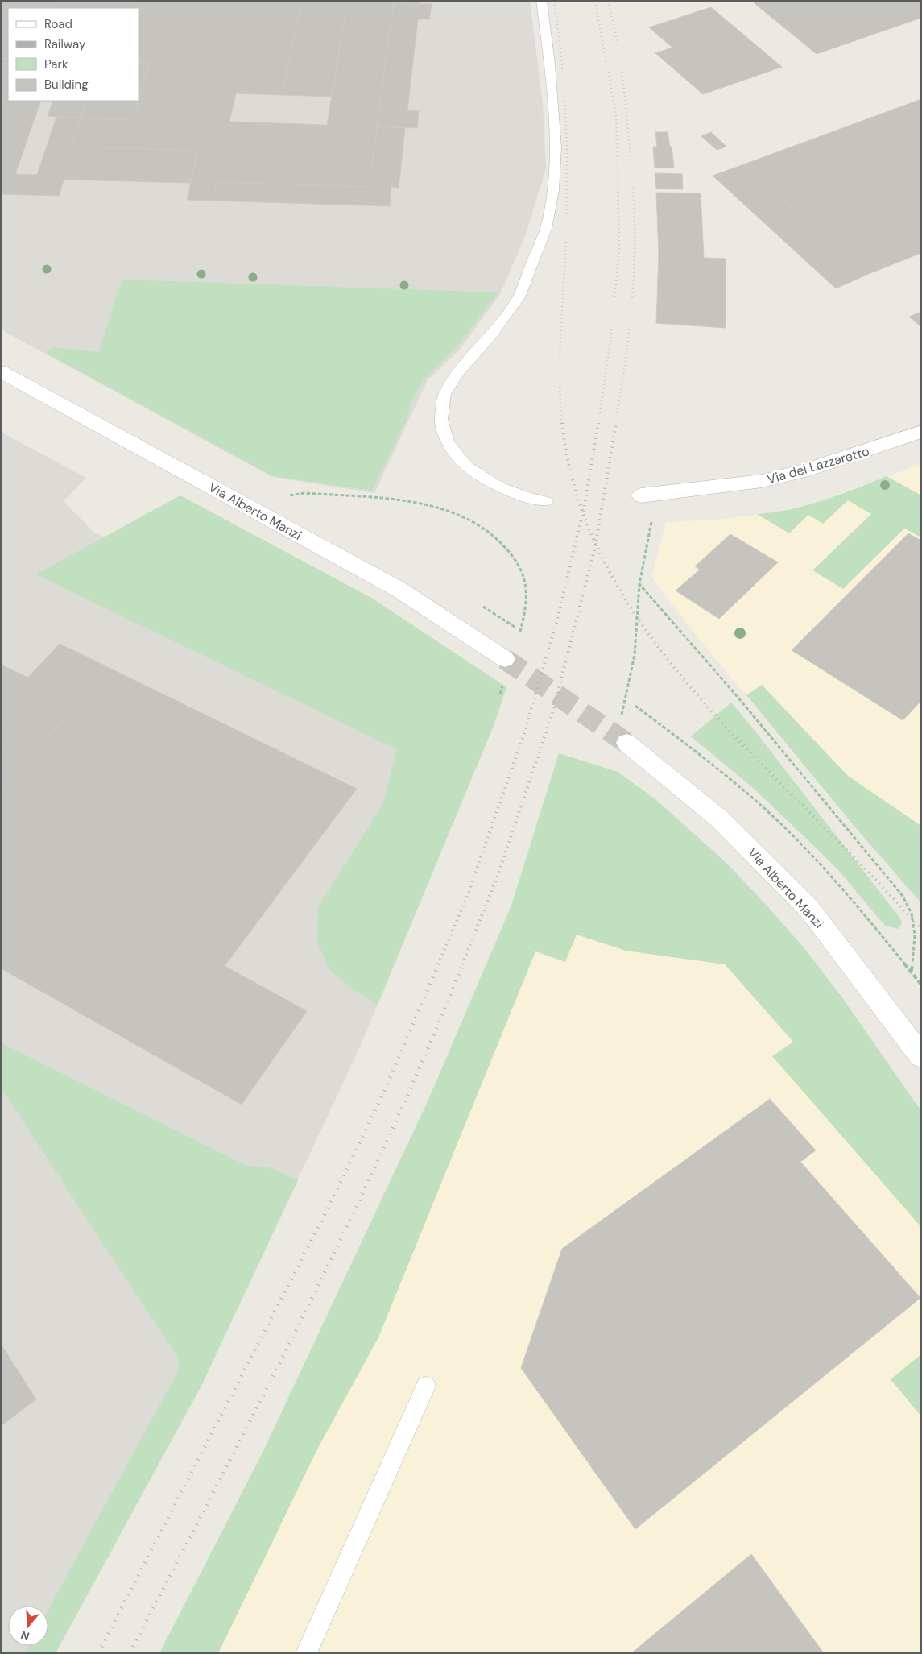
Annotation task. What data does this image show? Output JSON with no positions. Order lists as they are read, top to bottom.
{
  "streets": {
    "main road": ["Via del Lazzaretto", "Via Alberto Manzi"]
  },
  "legend": [
    "Road",
    "Railway",
    "Park",
    "Building"
  ],
  "north": "bottom"
}
